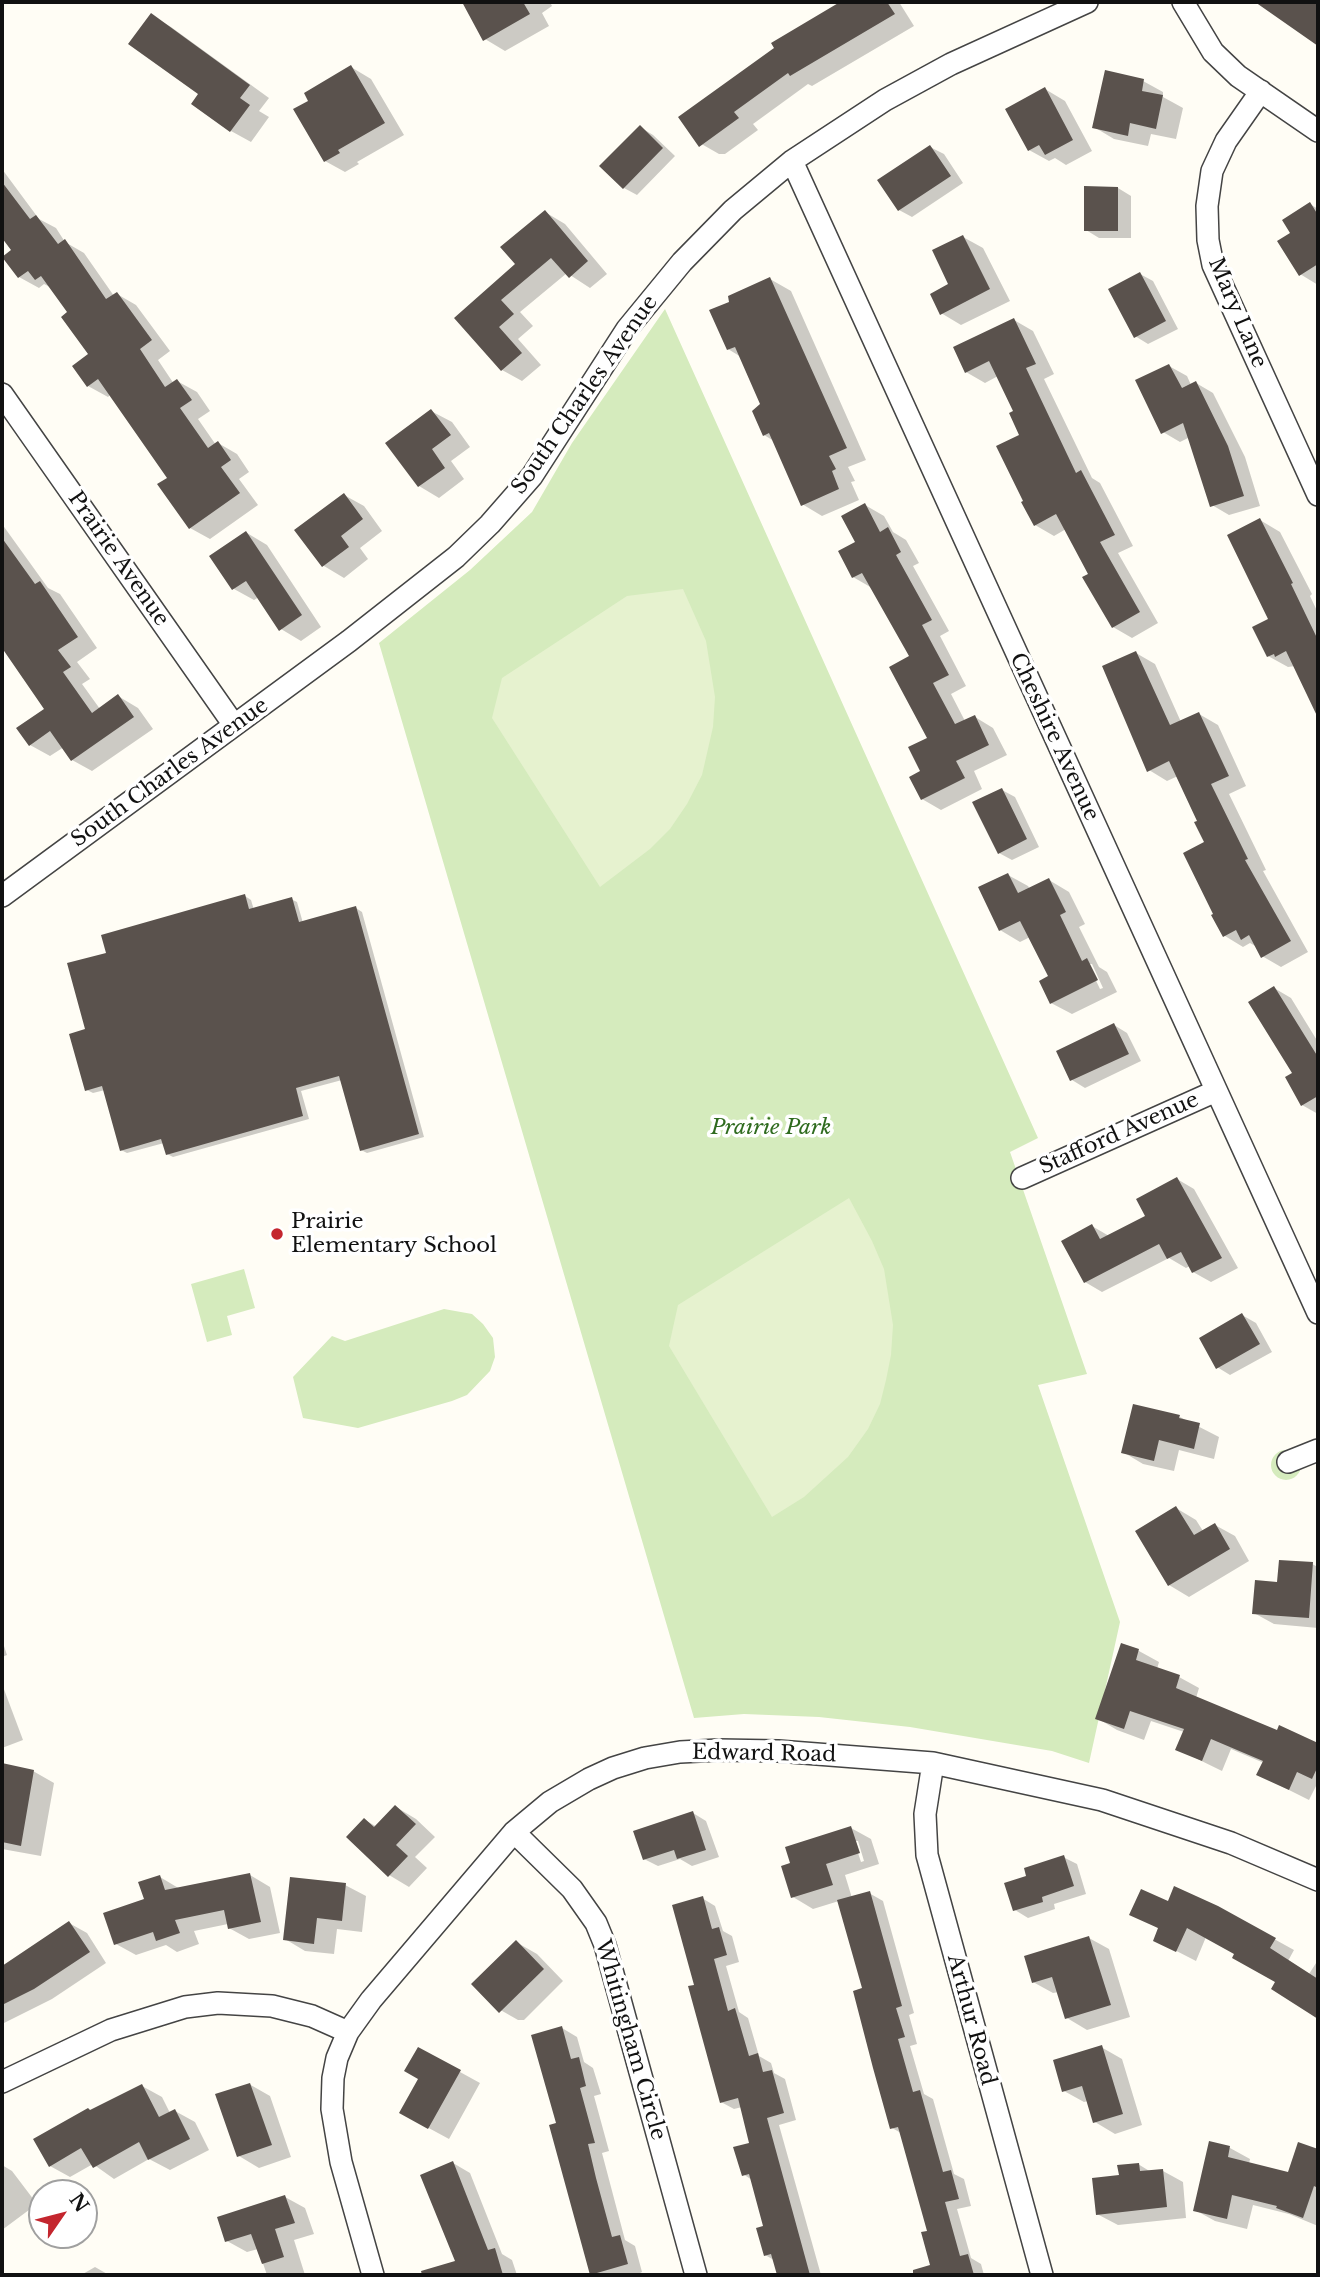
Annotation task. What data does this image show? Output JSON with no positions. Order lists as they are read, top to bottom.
{
  "streets": {
    "street": [
      "Mary Lane",
      "South Charles Avenue",
      "Prairie Avenue",
      "Cheshire Avenue",
      "Stafford Avenue",
      "Edward Road",
      "Arthur Road",
      "Whitingham Circle"
    ]
  },
  "crossings": [
    ["South Charles Avenue", "Prairie Avenue"],
    ["South Charles Avenue", "Cheshire Avenue"],
    ["Cheshire Avenue", "Stafford Avenue"],
    ["Edward Road", "Arthur Road"],
    ["Edward Road", "Whitingham Circle"]
  ],
  "parks": ["Prairie Park"],
  "places": ["Prairie Elementary School"],
  "north": "top right"
}
